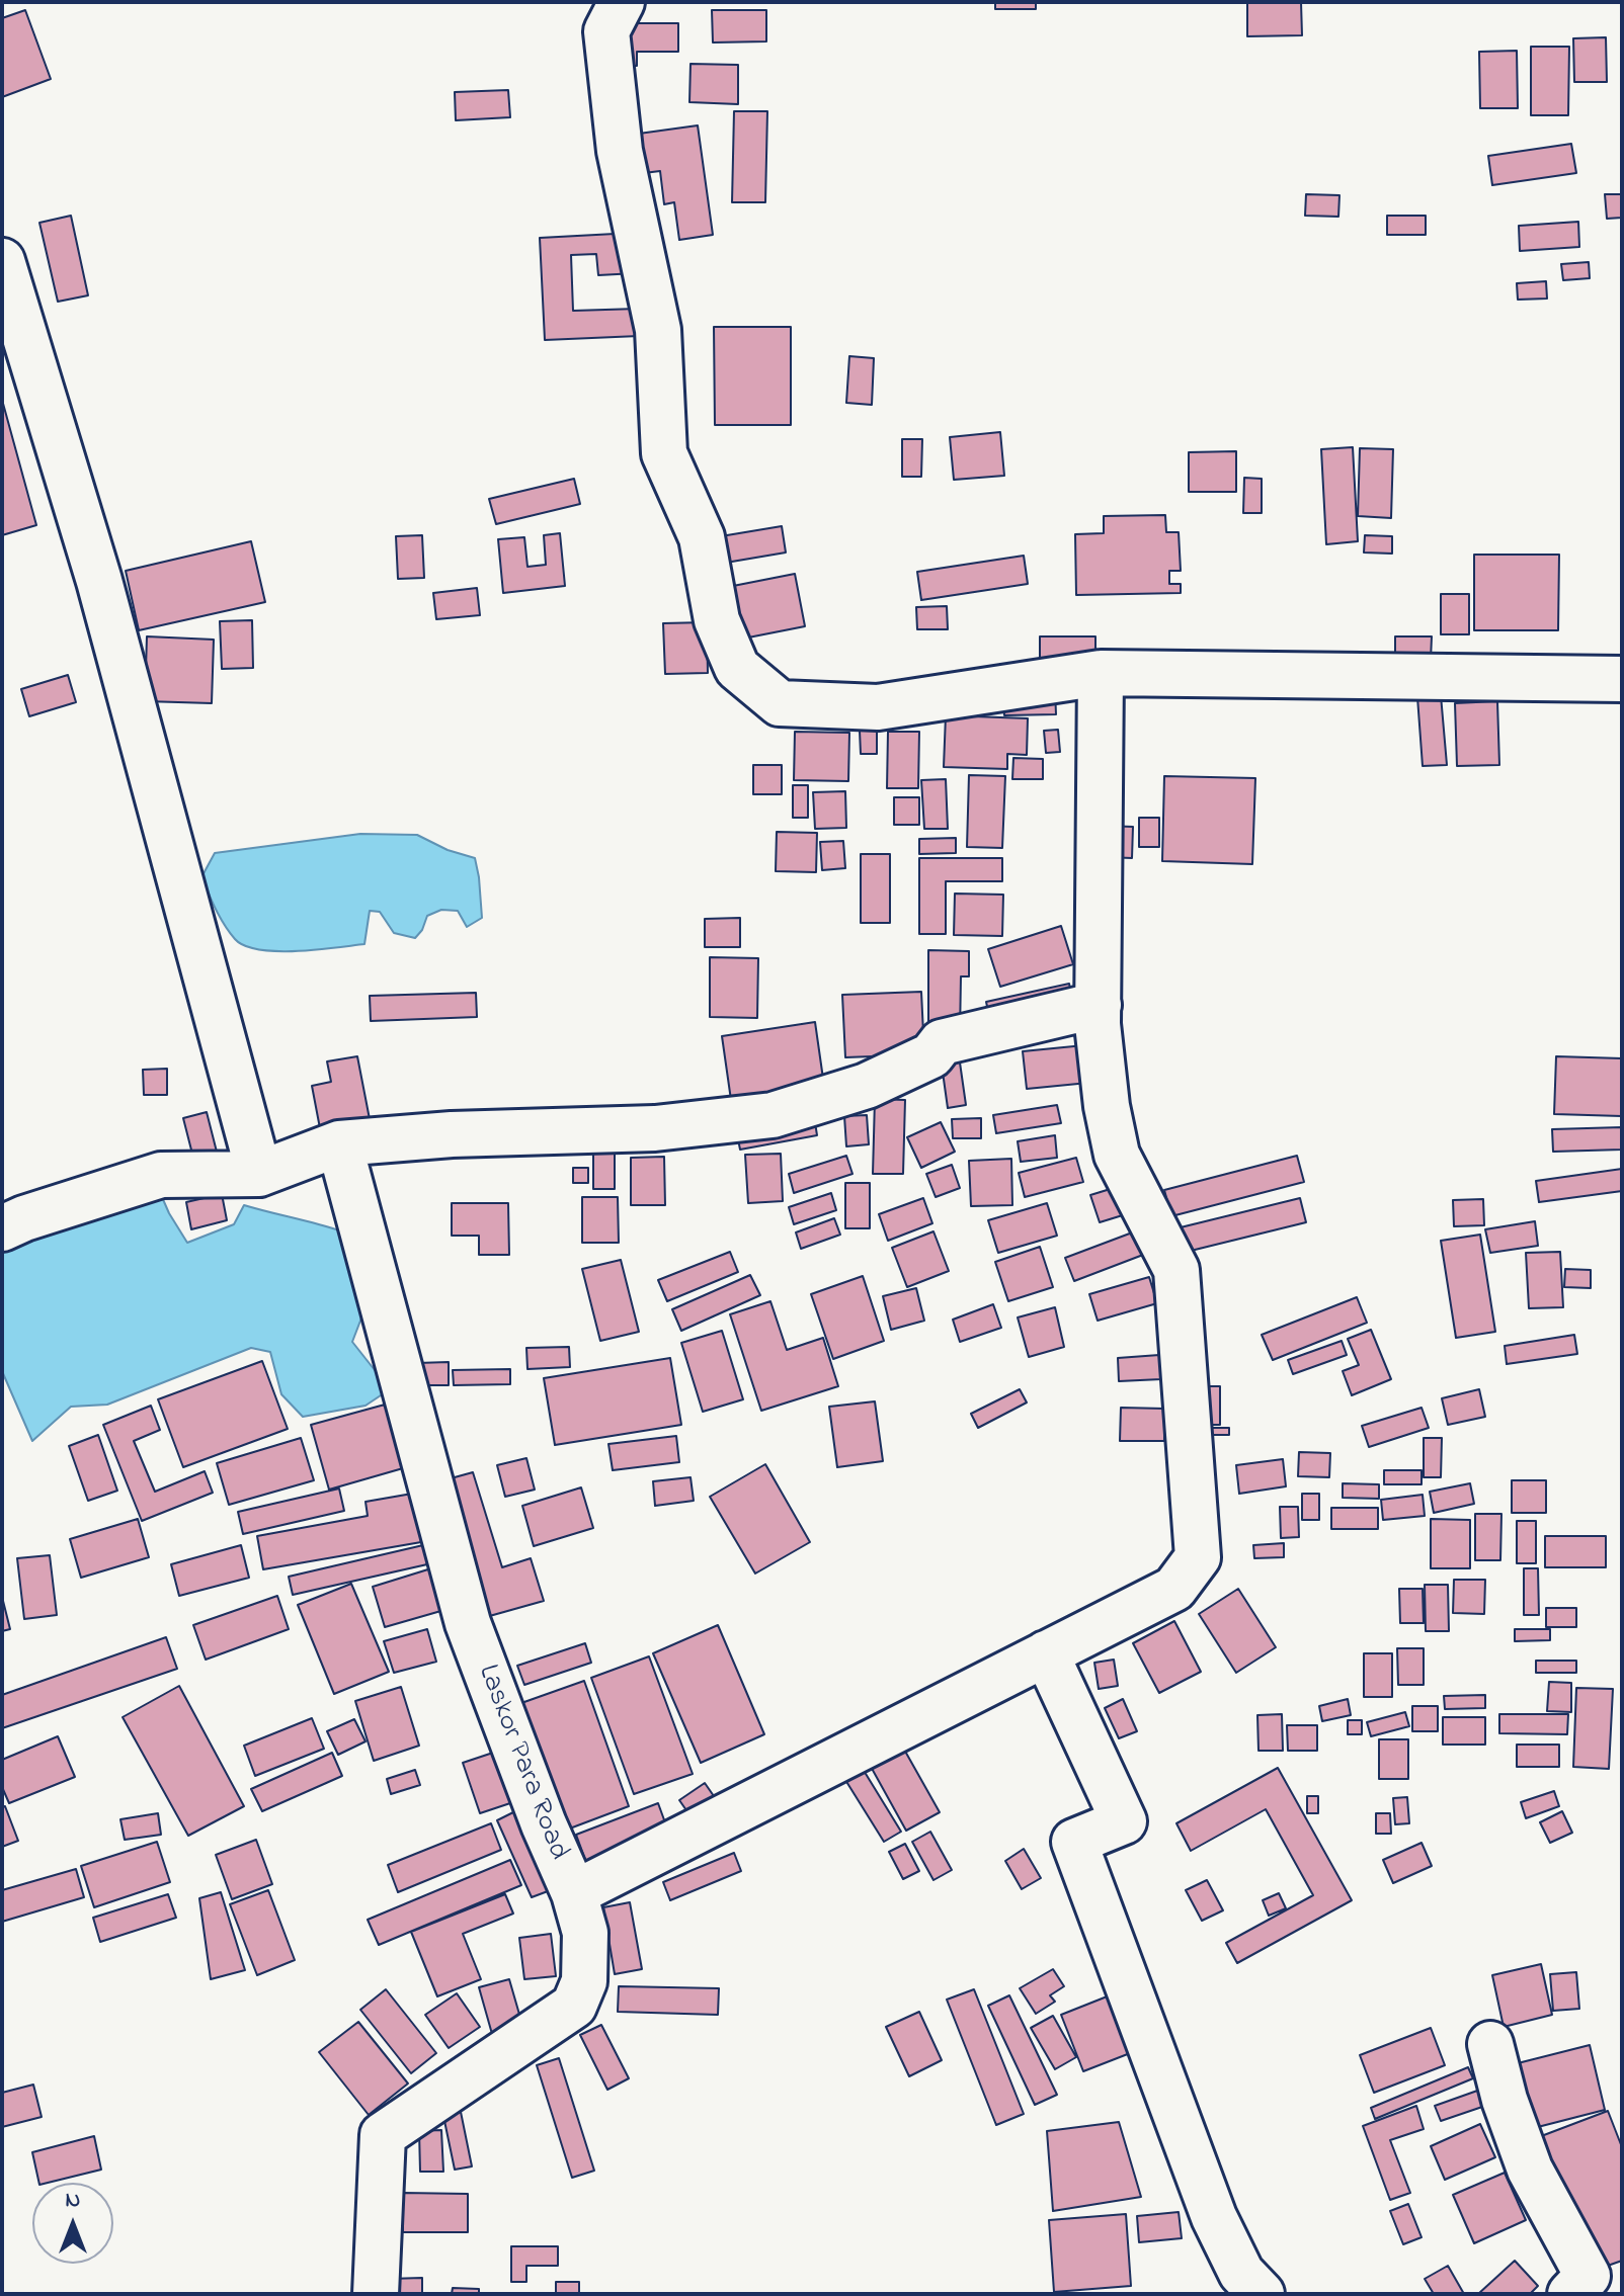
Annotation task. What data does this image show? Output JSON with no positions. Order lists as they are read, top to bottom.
{
  "streets": {
    "street": ["Laskor Para Road"]
  },
  "north": "top"
}
